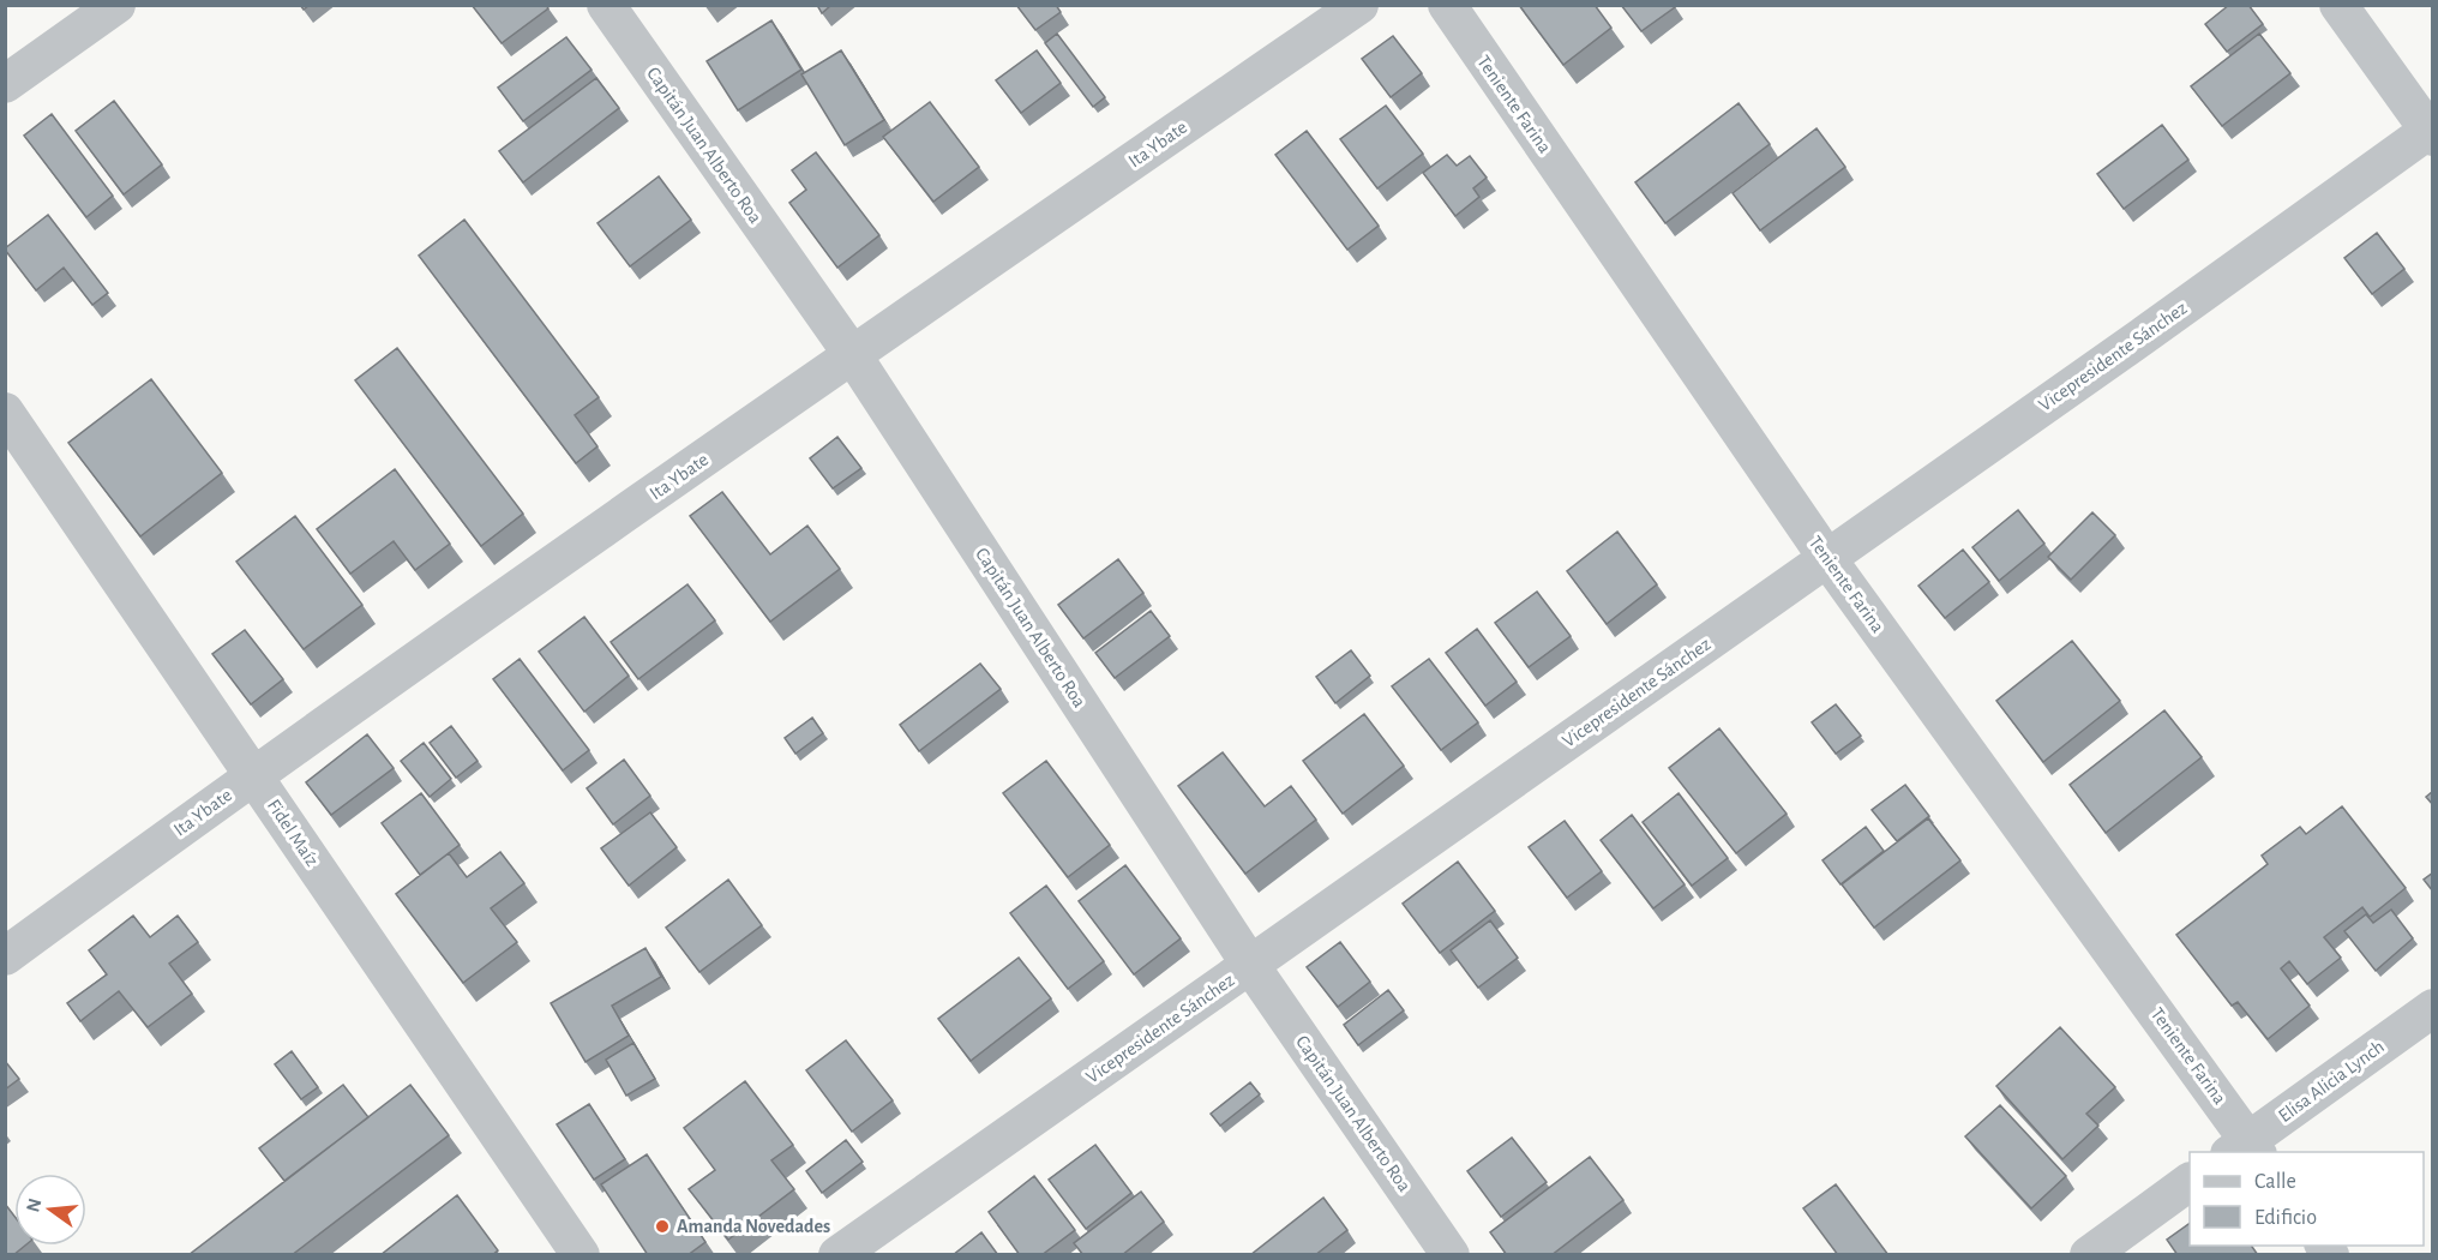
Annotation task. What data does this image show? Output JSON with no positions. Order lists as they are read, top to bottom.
{
  "streets": {
    "street": [
      "Teniente Farina",
      "Ita Ybate",
      "Capitán Juan Alberto Roa",
      "Vicepresidente Sánchez",
      "Fidel Maíz",
      "Elisa Alicia Lynch"
    ]
  },
  "crossings": [
    ["Teniente Farina", "Vicepresidente Sánchez"],
    ["Teniente Farina", "Elisa Alicia Lynch"],
    ["Ita Ybate", "Capitán Juan Alberto Roa"],
    ["Ita Ybate", "Fidel Maíz"],
    ["Capitán Juan Alberto Roa", "Vicepresidente Sánchez"]
  ],
  "places": ["Amanda Novedades"],
  "legend": ["Calle", "Edificio"],
  "north": "left"
}
